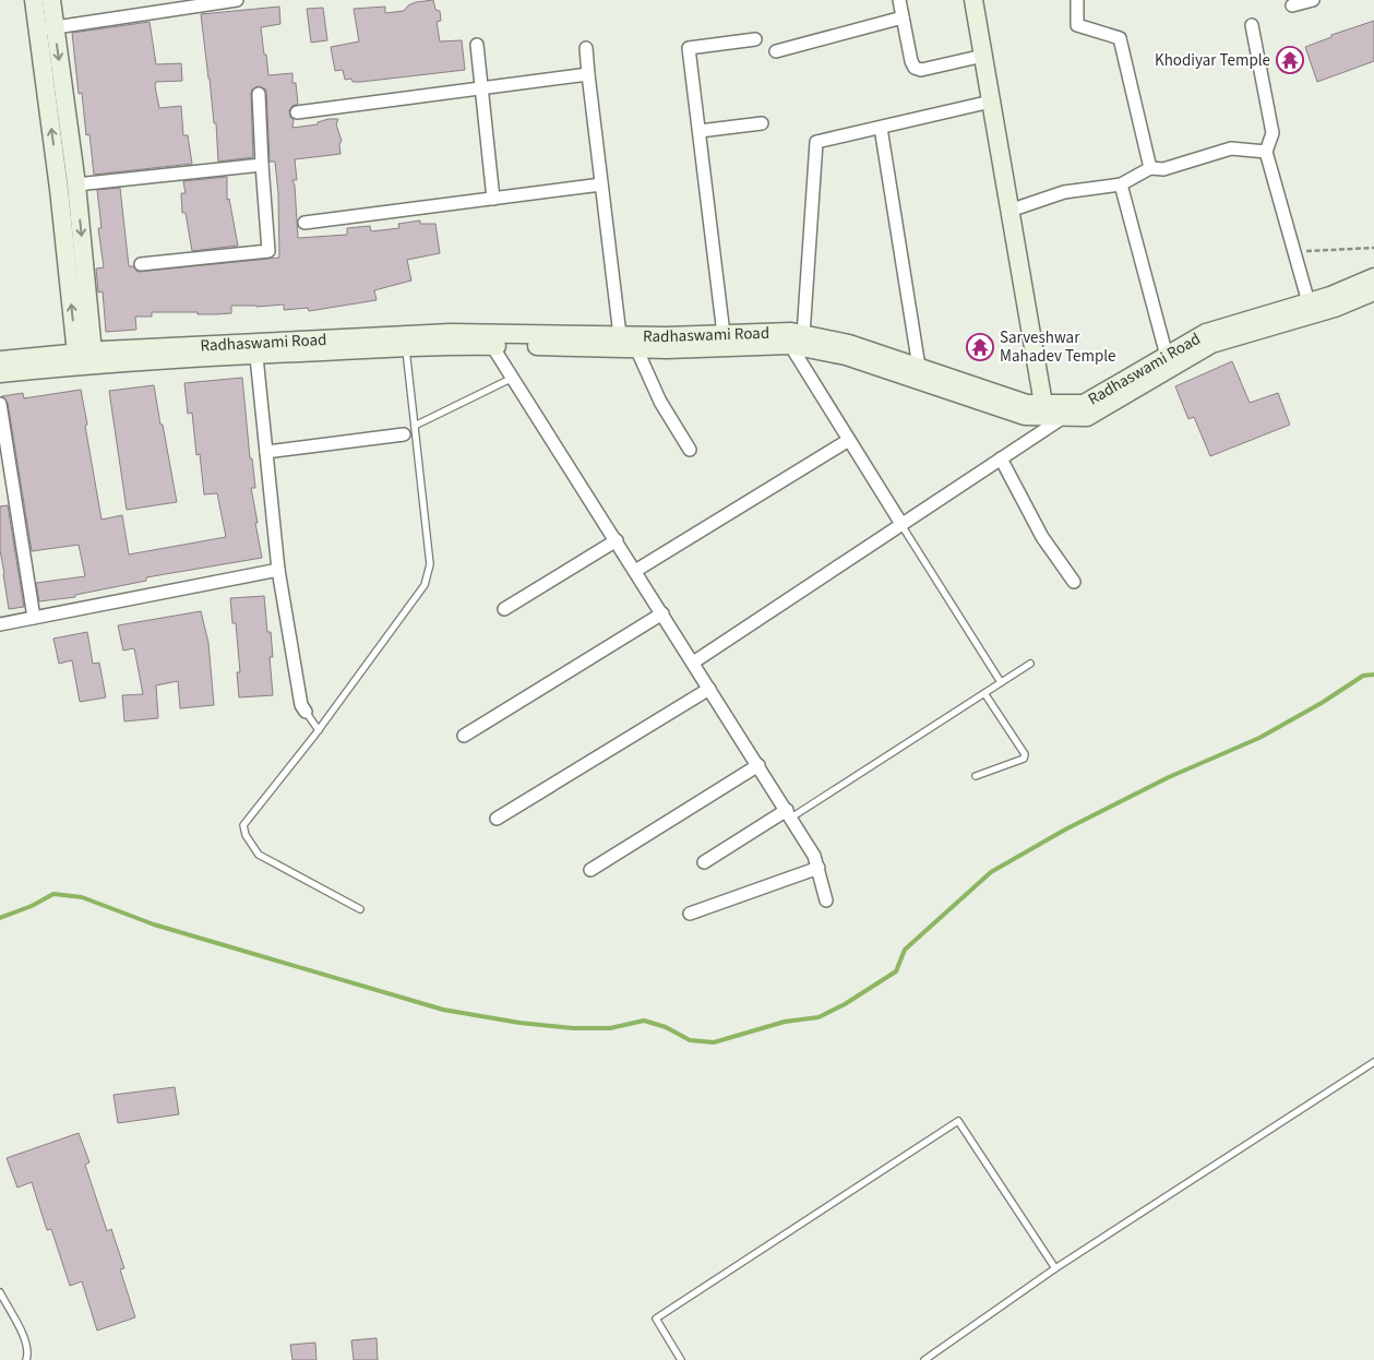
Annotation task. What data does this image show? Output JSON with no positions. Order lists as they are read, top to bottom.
{
  "streets": {
    "street": ["Radhaswami Road"]
  },
  "places": {
    "temple": ["Khodiyar Temple", "Sarveshwar Mahadev Temple"]
  }
}
